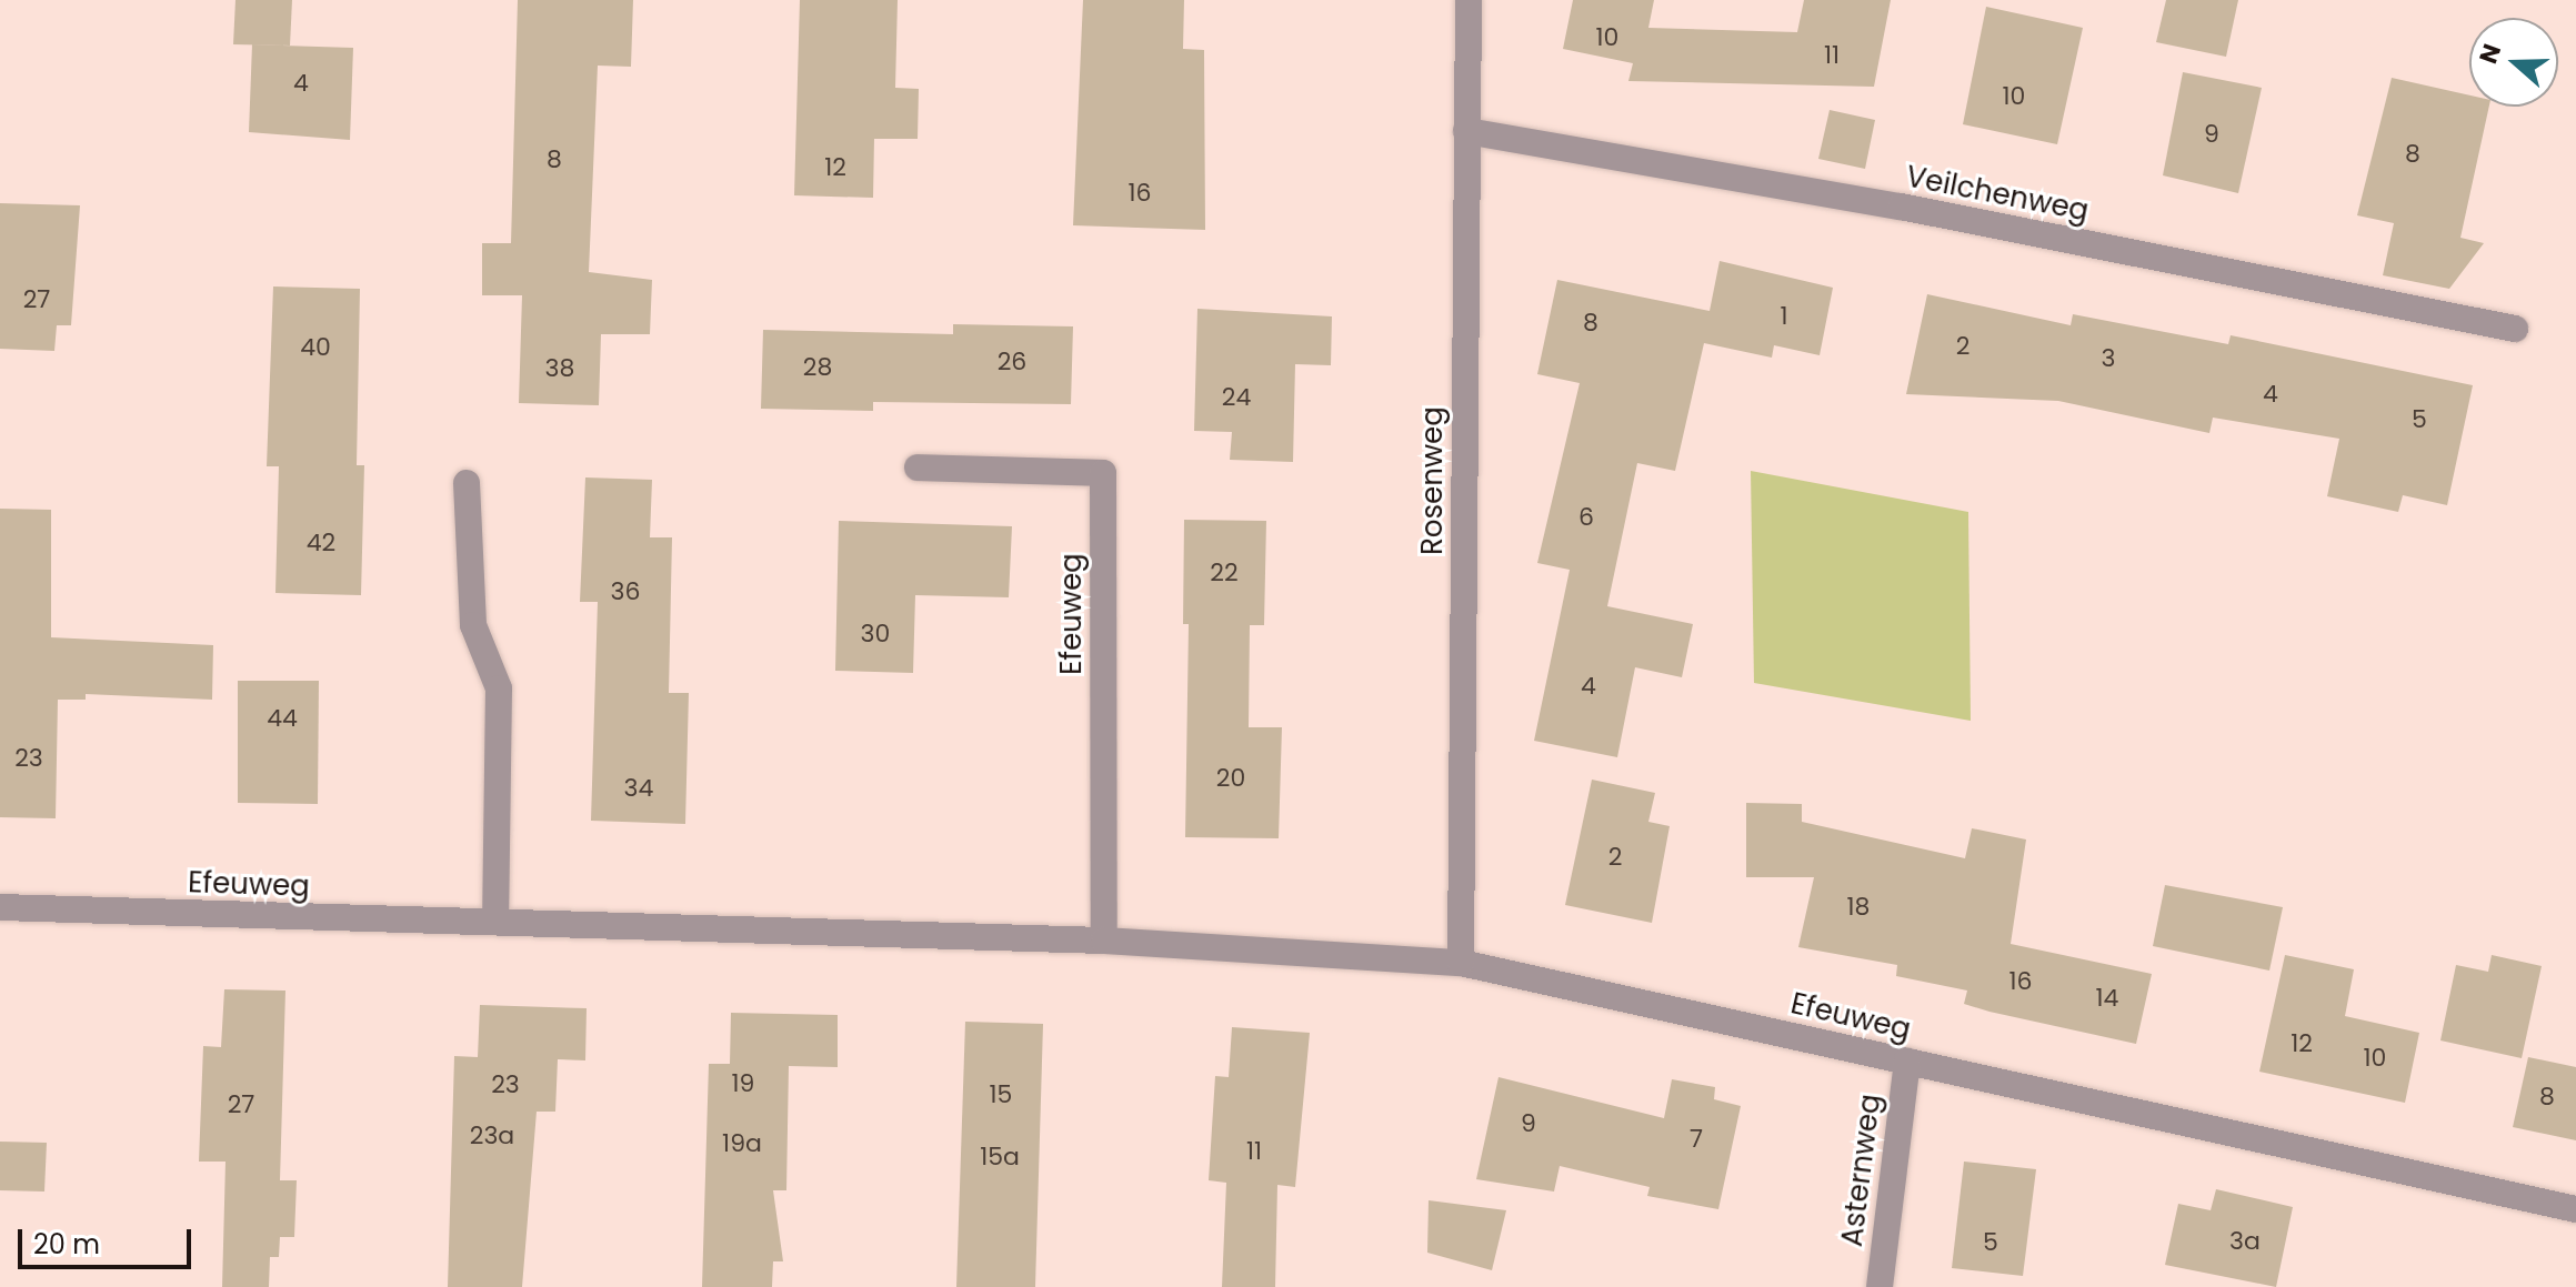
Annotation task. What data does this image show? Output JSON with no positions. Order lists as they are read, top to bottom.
{
  "streets": {
    "street": [
      "Veilchenweg",
      "Rosenweg",
      "Efeuweg",
      "Asternweg"
    ]
  },
  "crossings": [
    ["Veilchenweg", "Rosenweg"],
    ["Rosenweg", "Efeuweg"],
    ["Efeuweg", "Asternweg"]
  ],
  "house_numbers": [
    "10",
    "11",
    "4",
    "10",
    "9",
    "8",
    "8",
    "12",
    "16",
    "27",
    "1",
    "8",
    "2",
    "40",
    "3",
    "26",
    "28",
    "38",
    "4",
    "24",
    "5",
    "6",
    "42",
    "22",
    "36",
    "30",
    "4",
    "44",
    "23",
    "20",
    "34",
    "2",
    "18",
    "16",
    "14",
    "12",
    "10",
    "19",
    "23",
    "15",
    "8",
    "27",
    "9",
    "23a",
    "7",
    "19a",
    "11",
    "15a",
    "3a",
    "5"
  ],
  "scale_bar": "20 m",
  "north": "left"
}
